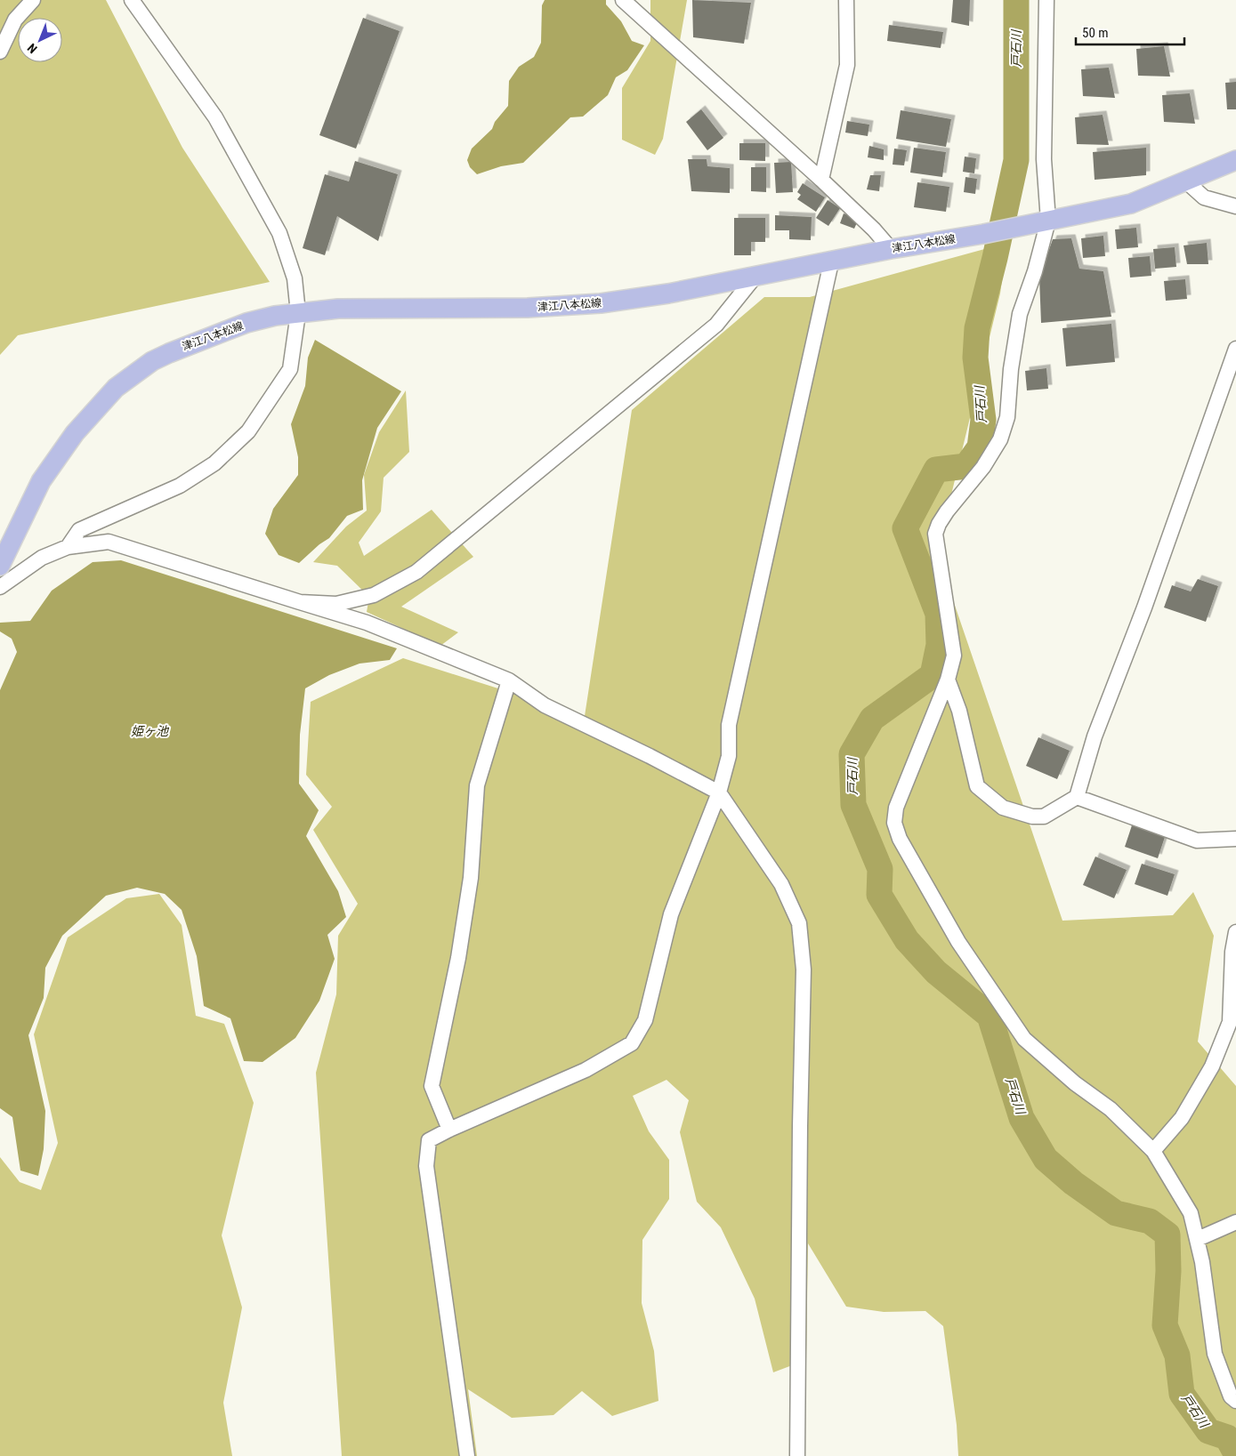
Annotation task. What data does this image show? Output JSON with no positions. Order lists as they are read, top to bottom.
{
  "streets": {
    "main road": ["津江八本松線"]
  },
  "water": ["戸石川", "姫ヶ池"],
  "scale_bar": "50 m",
  "north": "bottom left"
}
